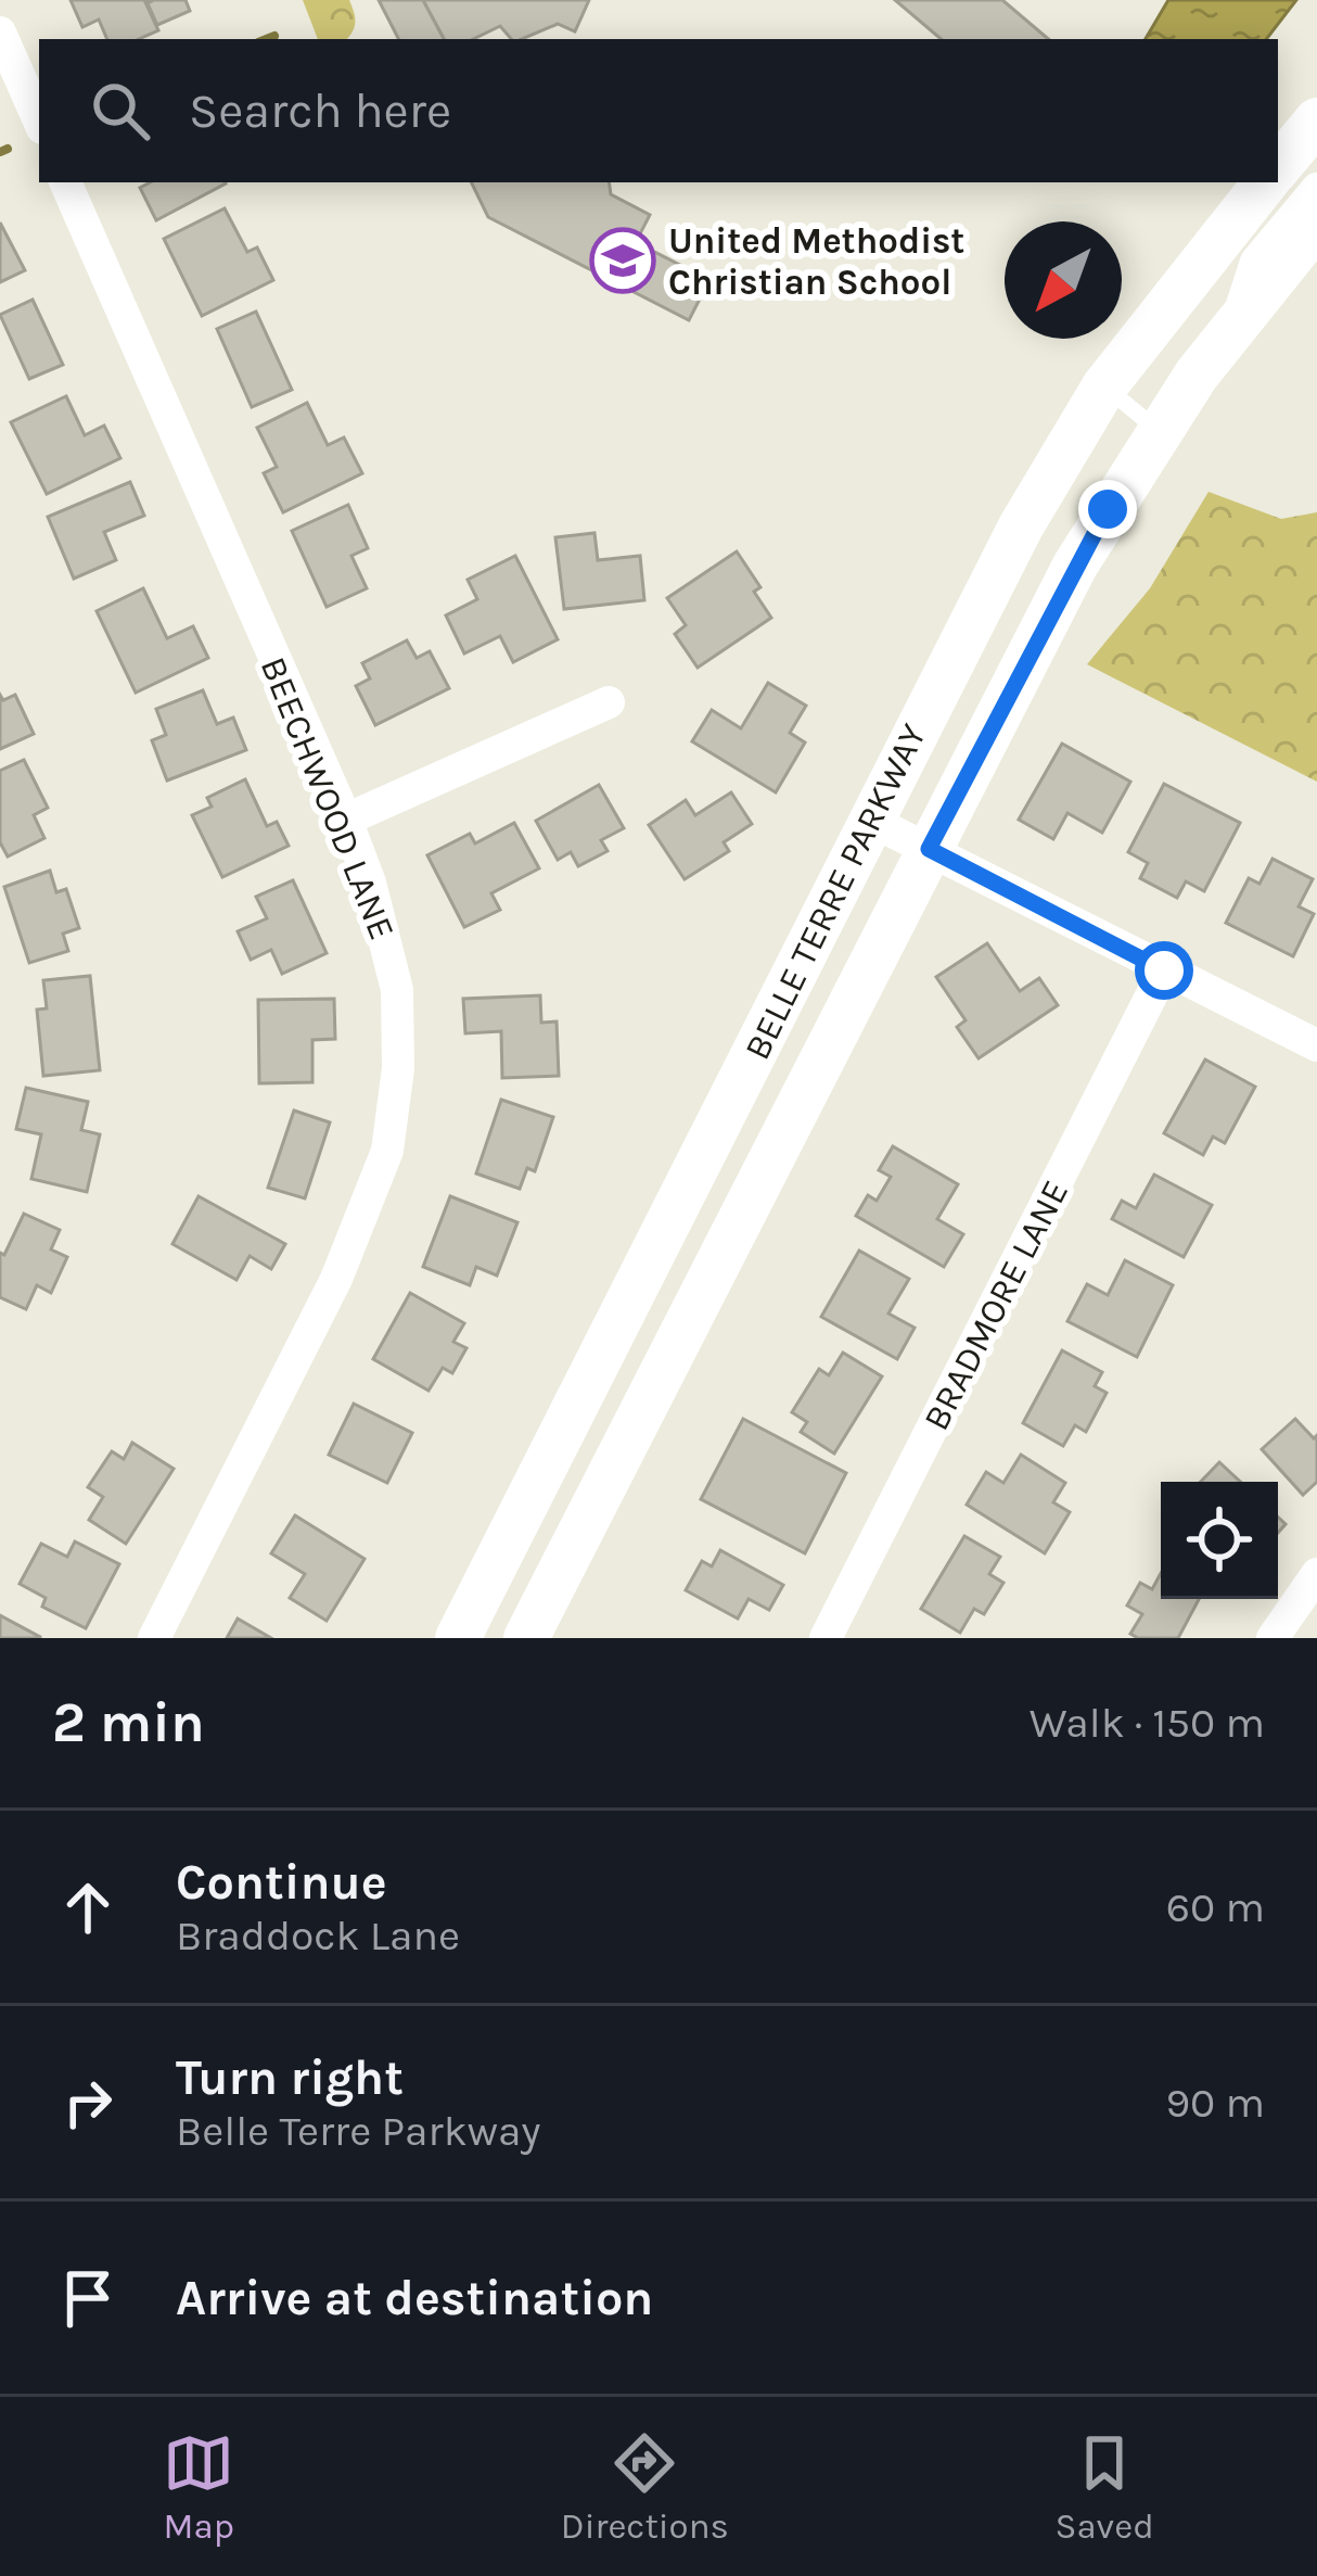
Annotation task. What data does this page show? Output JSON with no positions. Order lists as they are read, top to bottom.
{
  "streets": {
    "main road": ["BELLE TERRE PARKWAY"],
    "street": ["BEECHWOOD LANE", "BRADMORE LANE"]
  },
  "places": {
    "school or university": ["United Methodist Christian School"]
  },
  "north": "bottom left",
  "page": {
    "search": "Search here",
    "heading": ["2 min", "Walk · 150 m"],
    "list": [
      ["Continue", "Braddock Lane", "60 m"],
      ["Turn right", "Belle Terre Parkway", "90 m"],
      "Arrive at destination"
    ],
    "nav": ["Map", "Directions", "Saved"]
  }
}
